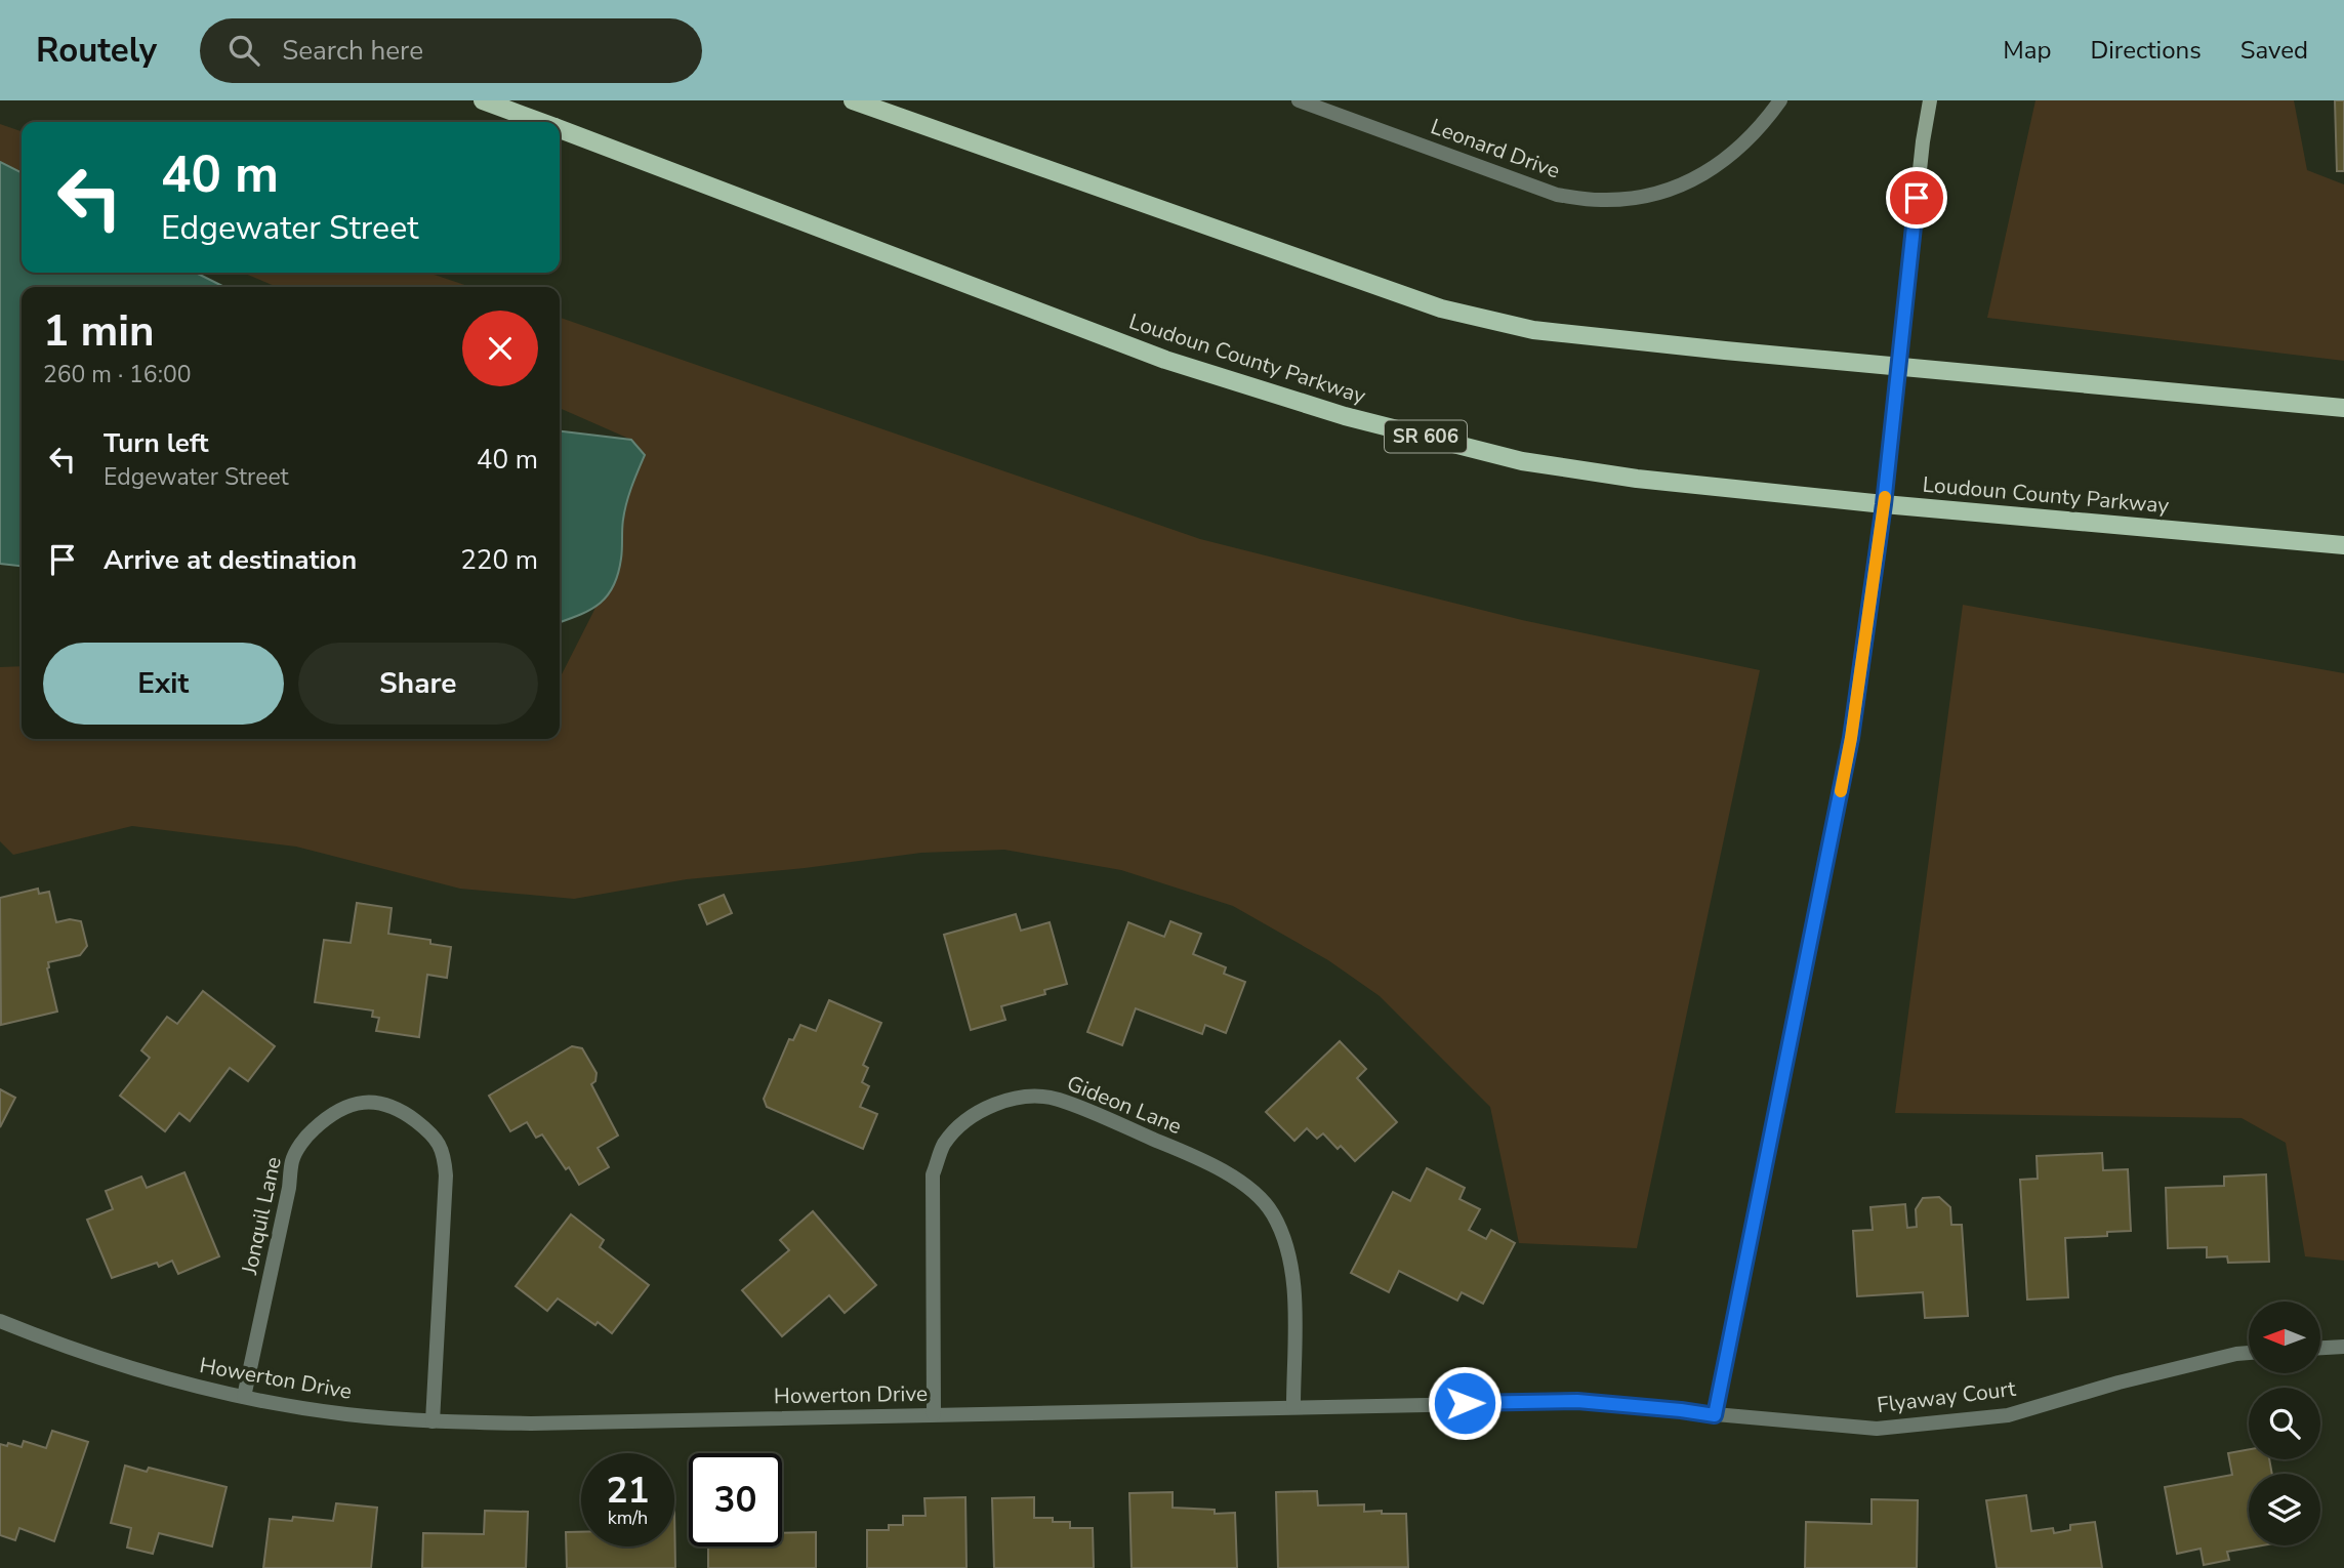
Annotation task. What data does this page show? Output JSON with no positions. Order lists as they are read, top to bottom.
{
  "streets": {
    "main road": ["Loudoun County Parkway", "SR 606"],
    "street": [
      "Leonard Drive",
      "Gideon Lane",
      "Jonquil Lane",
      "Howerton Drive",
      "Flyaway Court"
    ]
  },
  "crossings": [
    ["Gideon Lane", "Howerton Drive"],
    ["Jonquil Lane", "Howerton Drive"],
    ["Howerton Drive", "Flyaway Court"]
  ],
  "north": "left",
  "page": {
    "header": "Routely",
    "search": "Search here",
    "nav": ["Map", "Directions", "Saved"],
    "turn": ["40 m", "Edgewater Street"],
    "heading": ["1 min", "260 m · 16:00"],
    "list": [
      {
        "name": "Turn left",
        "note": "Edgewater Street",
        "value": "40 m"
      },
      {
        "name": "Arrive at destination",
        "value": "220 m"
      }
    ],
    "buttons": ["Exit", "Share"],
    "speed": "21 km/h",
    "limit": "30"
  }
}
